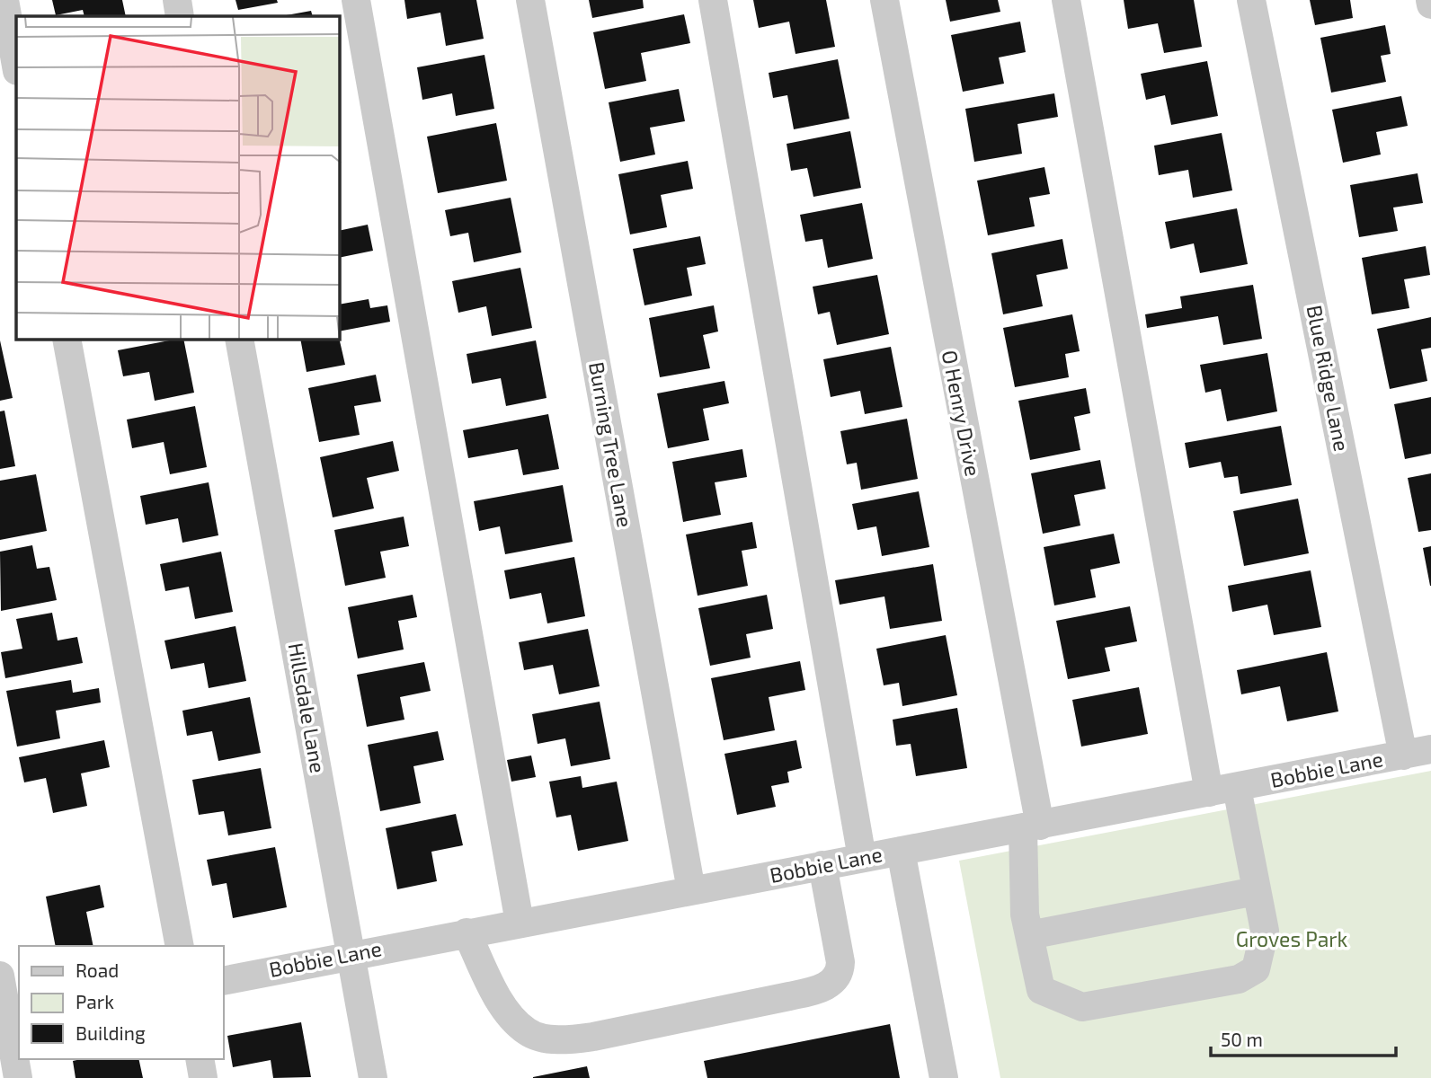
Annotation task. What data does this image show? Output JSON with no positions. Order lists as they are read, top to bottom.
{
  "streets": {
    "street": [
      "Blue Ridge Lane",
      "O Henry Drive",
      "Burning Tree Lane",
      "Hillsdale Lane",
      "Bobbie Lane"
    ]
  },
  "crossings": [
    ["Blue Ridge Lane", "Bobbie Lane"],
    ["O Henry Drive", "Bobbie Lane"],
    ["Burning Tree Lane", "Bobbie Lane"],
    ["Hillsdale Lane", "Bobbie Lane"]
  ],
  "parks": ["Groves Park"],
  "legend": ["Road", "Park", "Building"],
  "scale_bar": "50 m"
}
